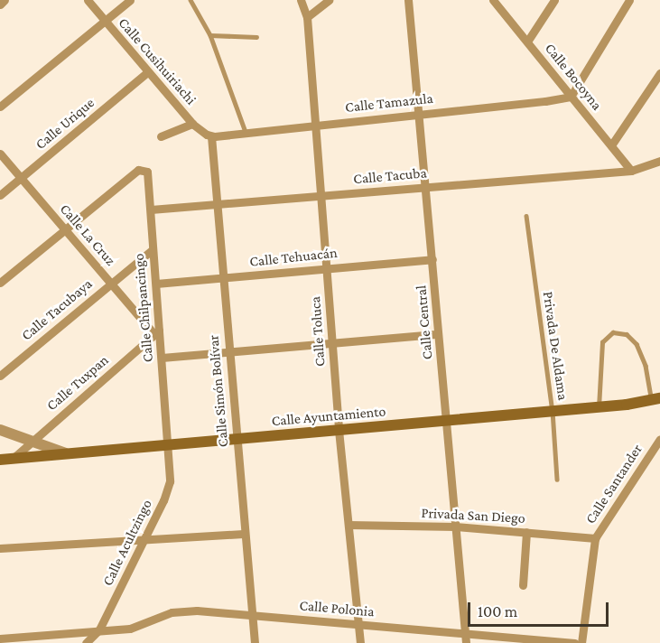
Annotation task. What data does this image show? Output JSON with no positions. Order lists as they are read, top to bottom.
{
  "streets": {
    "main road": ["Calle Ayuntamiento"],
    "street": [
      "Calle Cusihuiriachi",
      "Calle Bocoyna",
      "Calle Tamazula",
      "Calle Urique",
      "Calle Tacuba",
      "Calle La Cruz",
      "Calle Tehuacán",
      "Calle Chilpancingo",
      "Calle Tacubaya",
      "Calle Central",
      "Calle Toluca",
      "Calle Tuxpan",
      "Calle Simón Bolívar",
      "Calle Santander",
      "Privada San Diego",
      "Calle Acultzingo",
      "Calle Polonia"
    ],
    "lane": ["Privada De Aldama"]
  },
  "crossings": [
    ["Calle Cusihuiriachi", "Calle Tamazula"],
    ["Calle Cusihuiriachi", "Calle Urique"],
    ["Calle Cusihuiriachi", "Calle Simón Bolívar"],
    ["Calle Bocoyna", "Calle Tamazula"],
    ["Calle Bocoyna", "Calle Tacuba"],
    ["Calle Tamazula", "Calle Central"],
    ["Calle Tamazula", "Calle Toluca"],
    ["Calle Tamazula", "Calle Simón Bolívar"],
    ["Calle Urique", "Calle La Cruz"],
    ["Calle Tacuba", "Calle Chilpancingo"],
    ["Calle Tacuba", "Calle Central"],
    ["Calle Tacuba", "Calle Toluca"],
    ["Calle Tacuba", "Calle Simón Bolívar"],
    ["Calle La Cruz", "Calle Chilpancingo"],
    ["Calle La Cruz", "Calle Tacubaya"],
    ["Calle La Cruz", "Calle Tuxpan"],
    ["Calle Tehuacán", "Calle Chilpancingo"],
    ["Calle Tehuacán", "Calle Central"],
    ["Calle Tehuacán", "Calle Toluca"],
    ["Calle Tehuacán", "Calle Simón Bolívar"],
    ["Calle Chilpancingo", "Calle Tacubaya"],
    ["Calle Chilpancingo", "Calle Tuxpan"],
    ["Calle Chilpancingo", "Calle Ayuntamiento"],
    ["Calle Chilpancingo", "Calle Acultzingo"],
    ["Calle Central", "Calle Ayuntamiento"],
    ["Calle Central", "Privada San Diego"],
    ["Calle Central", "Calle Polonia"],
    ["Calle Toluca", "Calle Ayuntamiento"],
    ["Calle Toluca", "Privada San Diego"],
    ["Calle Toluca", "Calle Polonia"],
    ["Privada De Aldama", "Calle Ayuntamiento"],
    ["Calle Tuxpan", "Calle Ayuntamiento"],
    ["Calle Simón Bolívar", "Calle Ayuntamiento"],
    ["Calle Simón Bolívar", "Calle Polonia"],
    ["Calle Ayuntamiento", "Calle Acultzingo"],
    ["Calle Santander", "Privada San Diego"],
    ["Calle Acultzingo", "Calle Polonia"]
  ],
  "scale_bar": "100 m"
}
